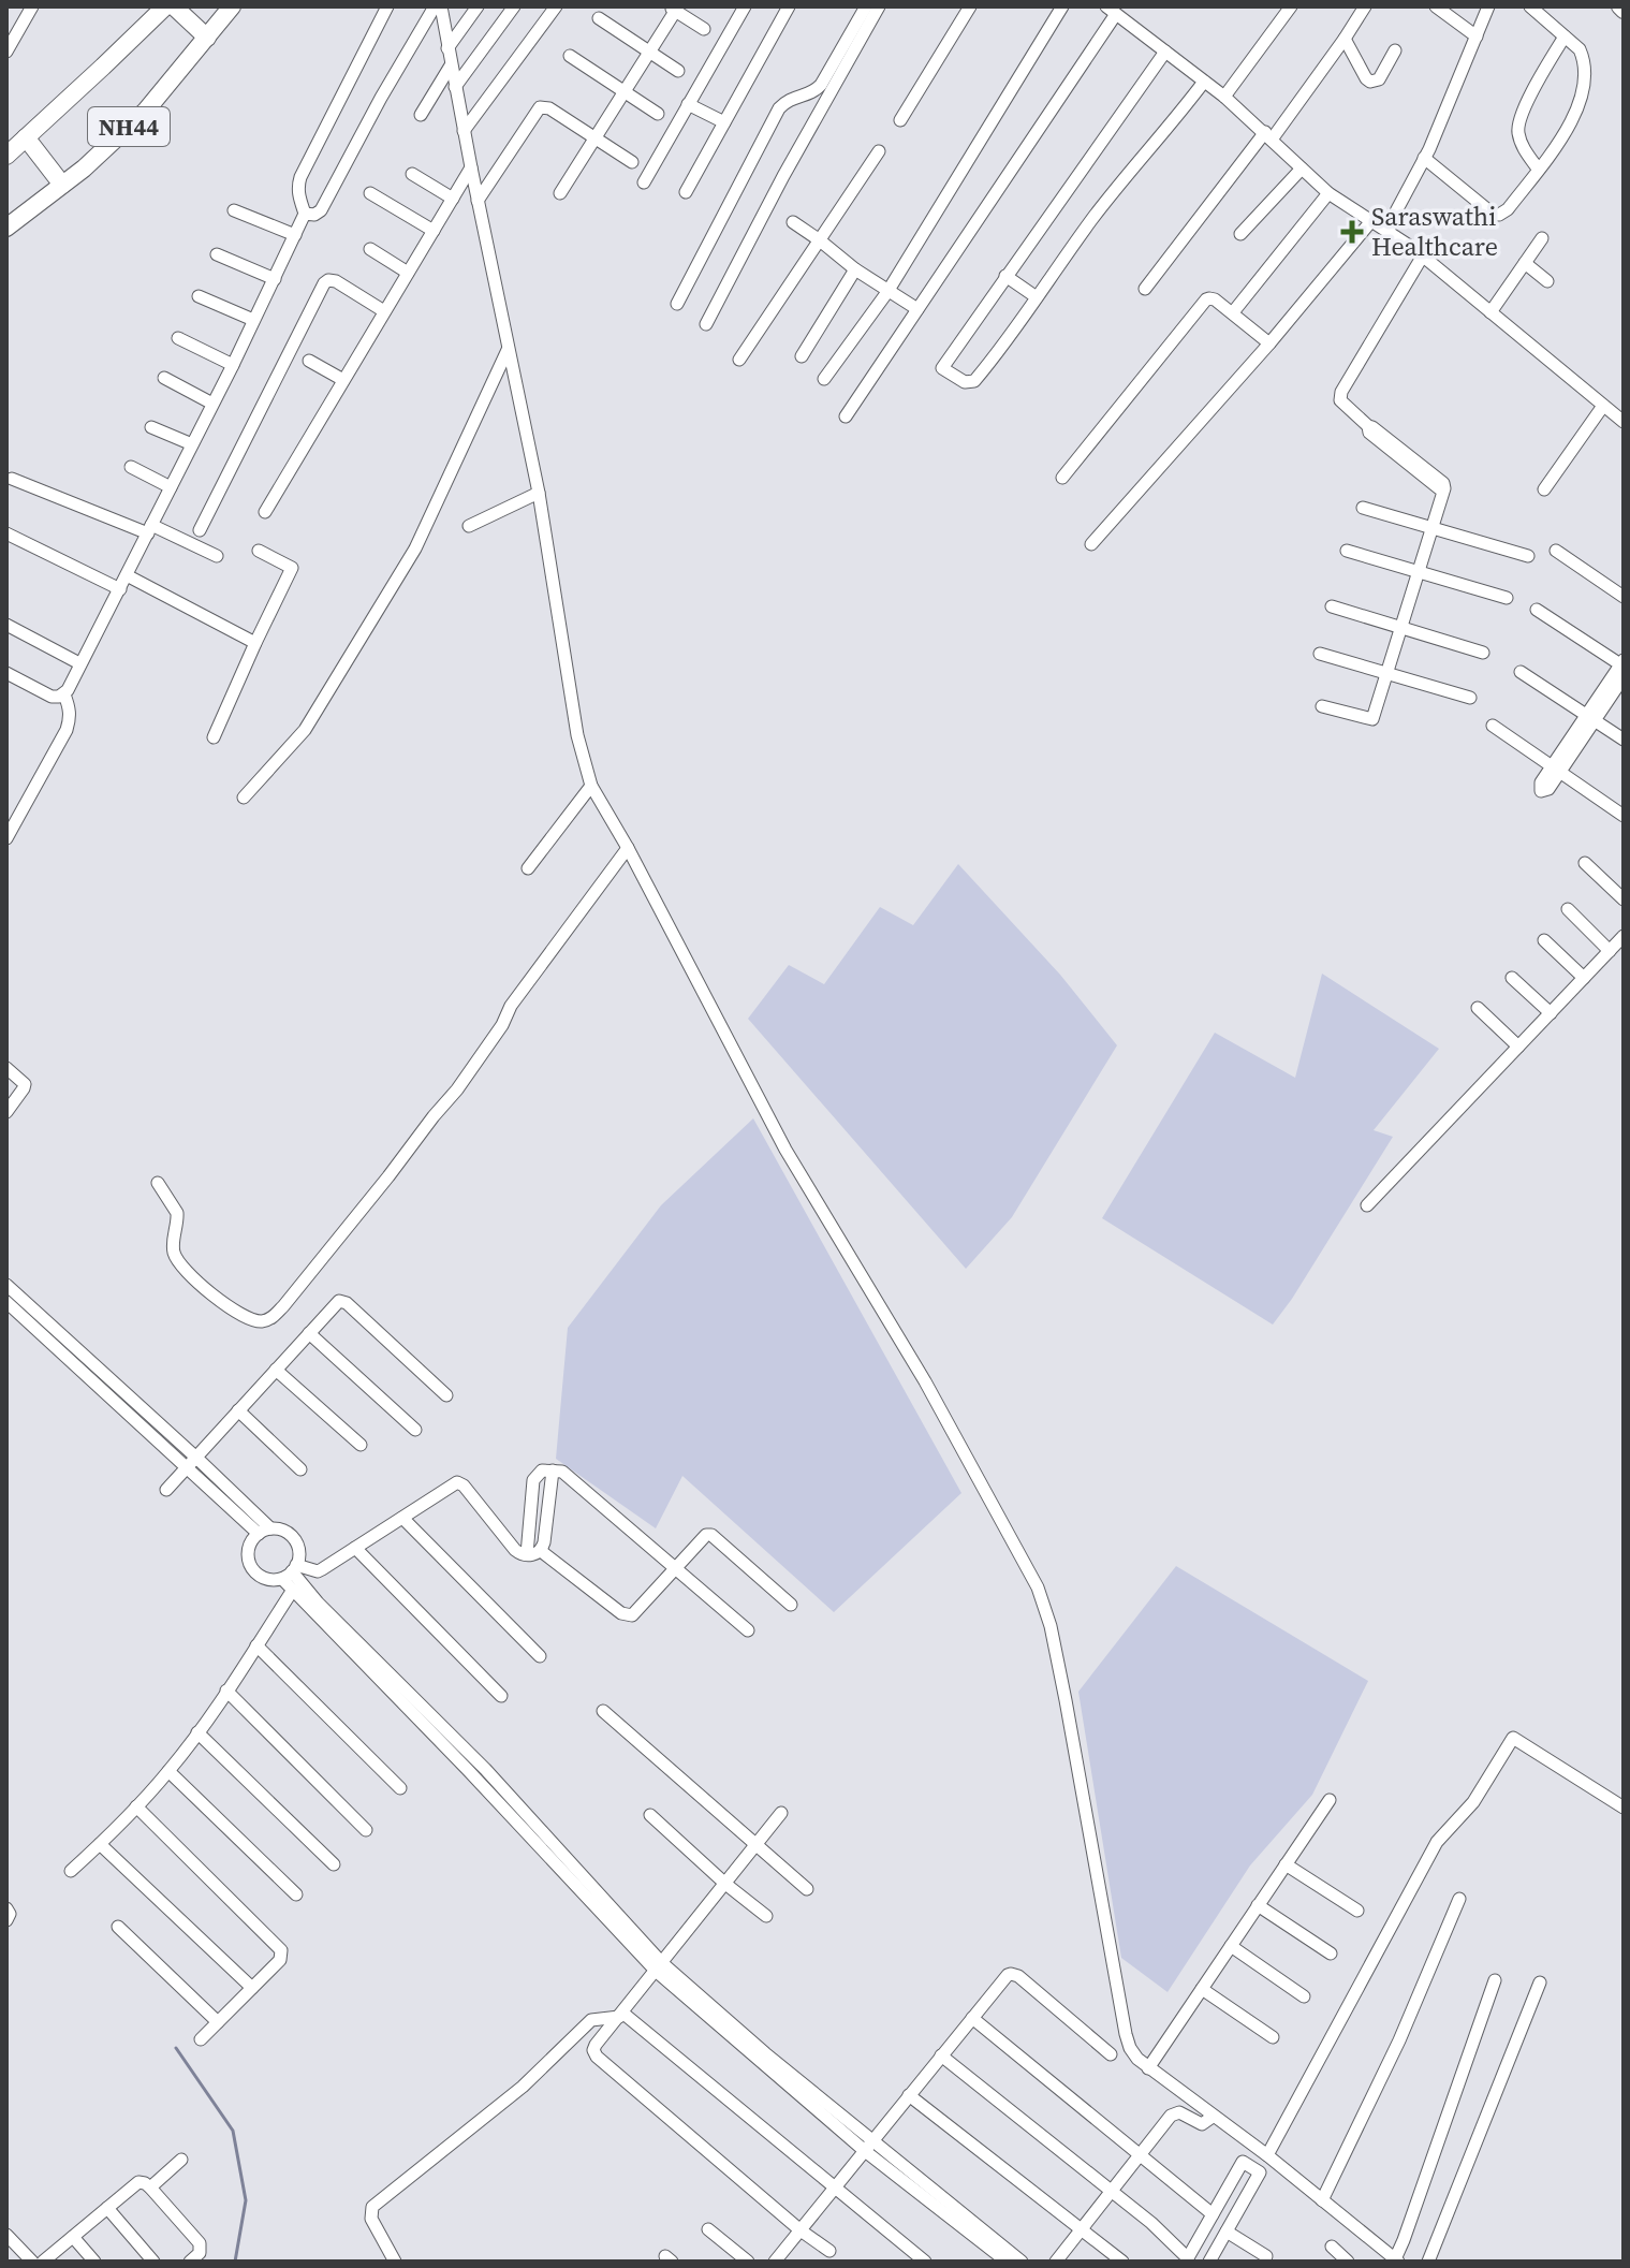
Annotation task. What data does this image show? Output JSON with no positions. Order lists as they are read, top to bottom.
{
  "streets": {
    "highway": ["NH44"]
  },
  "places": {
    "health": ["Saraswathi Healthcare"]
  }
}
